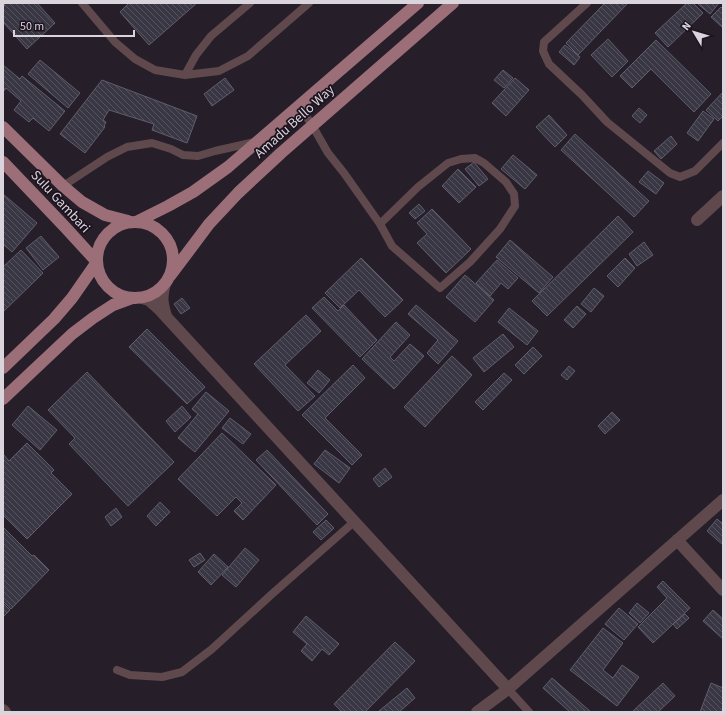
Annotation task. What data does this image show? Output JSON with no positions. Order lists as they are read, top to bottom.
{
  "streets": {
    "main road": ["Amadu Bello Way", "Sulu Gambari"]
  },
  "crossings": [
    ["Amadu Bello Way", "Sulu Gambari"]
  ],
  "scale_bar": "50 m",
  "north": "top left"
}
